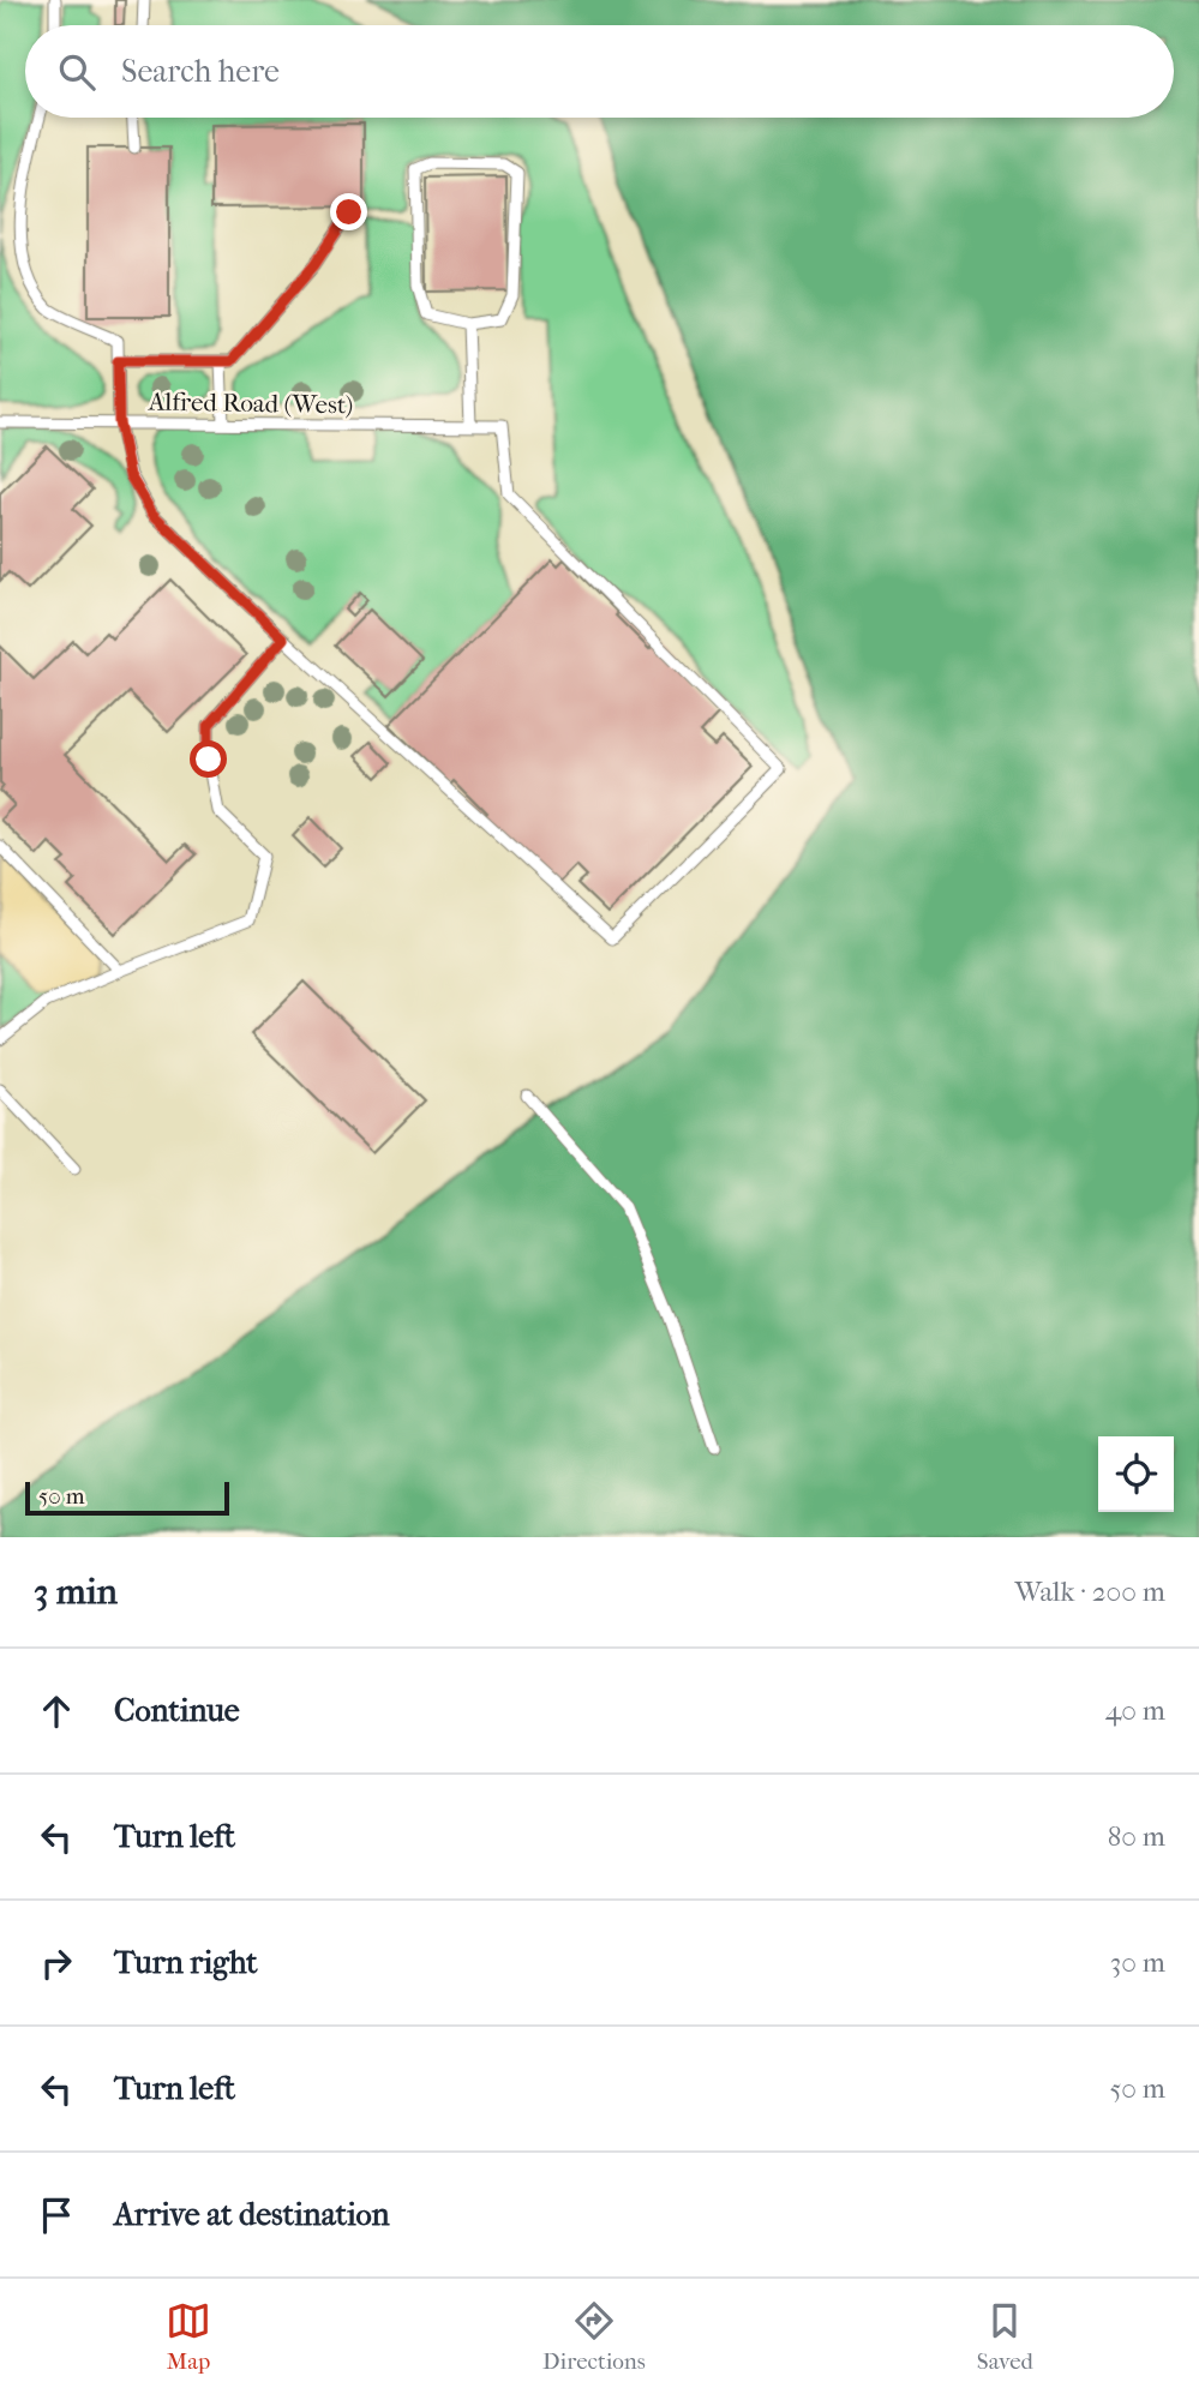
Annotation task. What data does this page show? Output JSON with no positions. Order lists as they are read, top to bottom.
{
  "streets": {
    "lane": ["Alfred Road (West)"]
  },
  "scale_bar": "50 m",
  "page": {
    "search": "Search here",
    "scale": "50 m",
    "heading": ["3 min", "Walk · 200 m"],
    "list": [
      ["Continue", "40 m"],
      ["Turn left", "80 m"],
      ["Turn right", "30 m"],
      ["Turn left", "50 m"],
      "Arrive at destination"
    ],
    "nav": ["Map", "Directions", "Saved"]
  }
}
